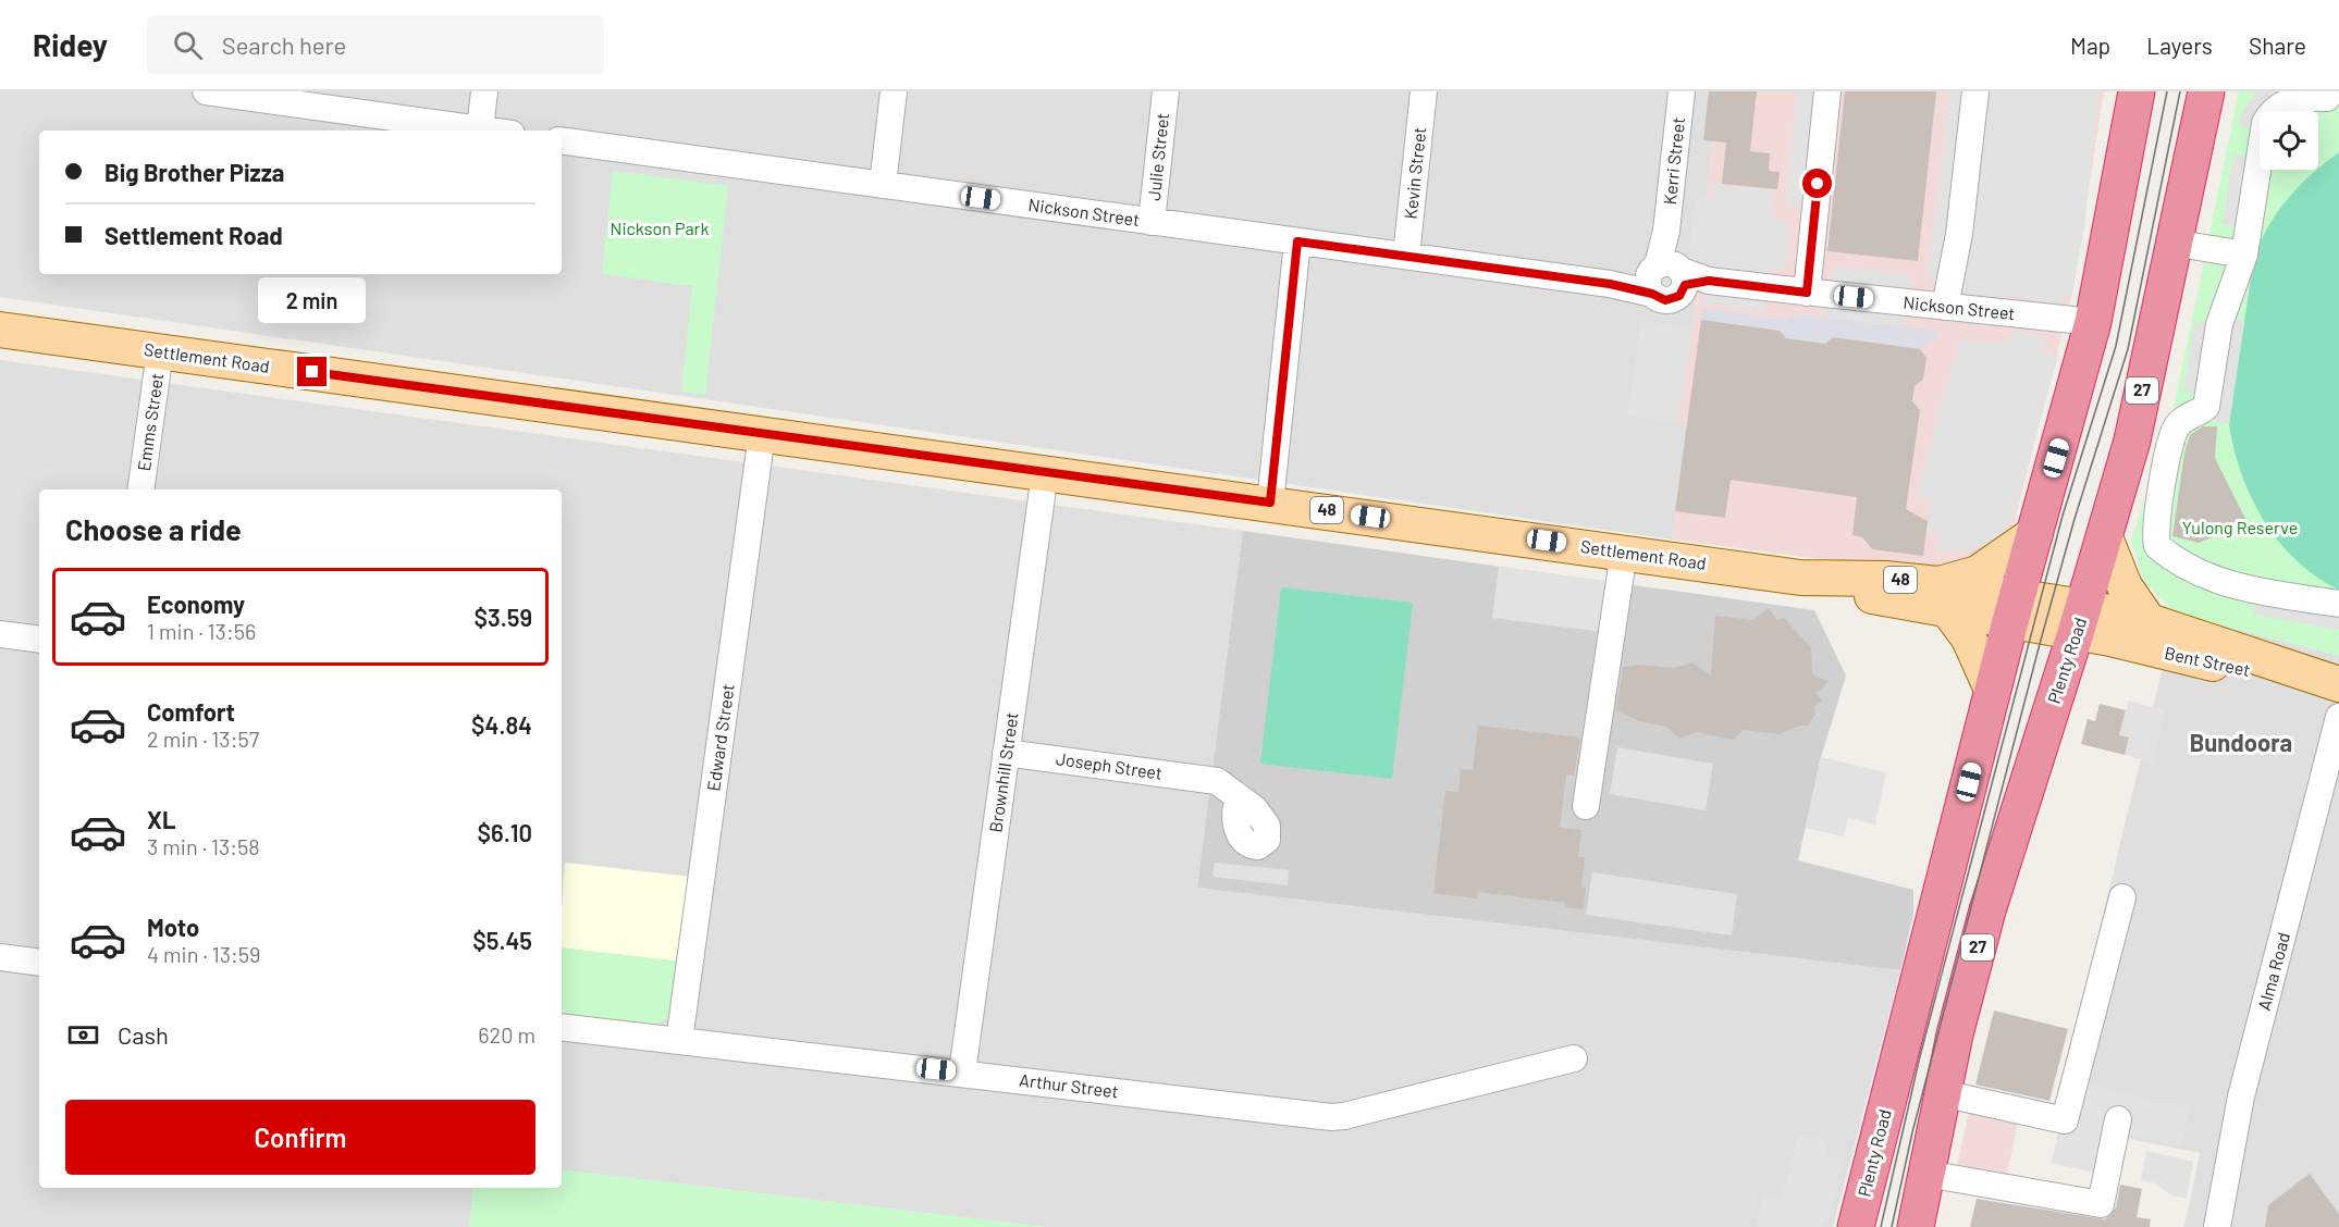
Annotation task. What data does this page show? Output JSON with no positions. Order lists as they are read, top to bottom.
{
  "streets": {
    "highway": ["27", "Plenty Road"],
    "main road": ["Settlement Road", "48", "Bent Street"],
    "street": [
      "Julie Street",
      "Kerri Street",
      "Kevin Street",
      "Nickson Street",
      "Emms Street",
      "Edward Street",
      "Joseph Street",
      "Brownhill Street",
      "Alma Road",
      "Arthur Street"
    ]
  },
  "crossings": [
    ["Julie Street", "Nickson Street"],
    ["Kerri Street", "Nickson Street"],
    ["Kevin Street", "Nickson Street"],
    ["Nickson Street", "Plenty Road"],
    ["Settlement Road", "Emms Street"],
    ["Settlement Road", "Plenty Road"],
    ["Settlement Road", "Bent Street"],
    ["Settlement Road", "Edward Street"],
    ["Settlement Road", "Brownhill Street"],
    ["Plenty Road", "Bent Street"],
    ["Edward Street", "Arthur Street"],
    ["Joseph Street", "Brownhill Street"],
    ["Brownhill Street", "Arthur Street"]
  ],
  "districts": ["Bundoora"],
  "parks": ["Nickson Park", "Yulong Reserve"],
  "page": {
    "header": "Ridey",
    "search": "Search here",
    "nav": ["Map", "Layers", "Share"],
    "banner": ["Big Brother Pizza", "Settlement Road"],
    "bubble": "2 min",
    "heading": "Choose a ride",
    "list": [
      {
        "name": "Economy",
        "note": "1 min · 13:56",
        "value": "$3.59"
      },
      {
        "name": "Comfort",
        "note": "2 min · 13:57",
        "value": "$4.84"
      },
      {
        "name": "XL",
        "note": "3 min · 13:58",
        "value": "$6.10"
      },
      {
        "name": "Moto",
        "note": "4 min · 13:59",
        "value": "$5.45"
      }
    ],
    "pay": ["Cash", "620 m"],
    "buttons": "Confirm"
  }
}
